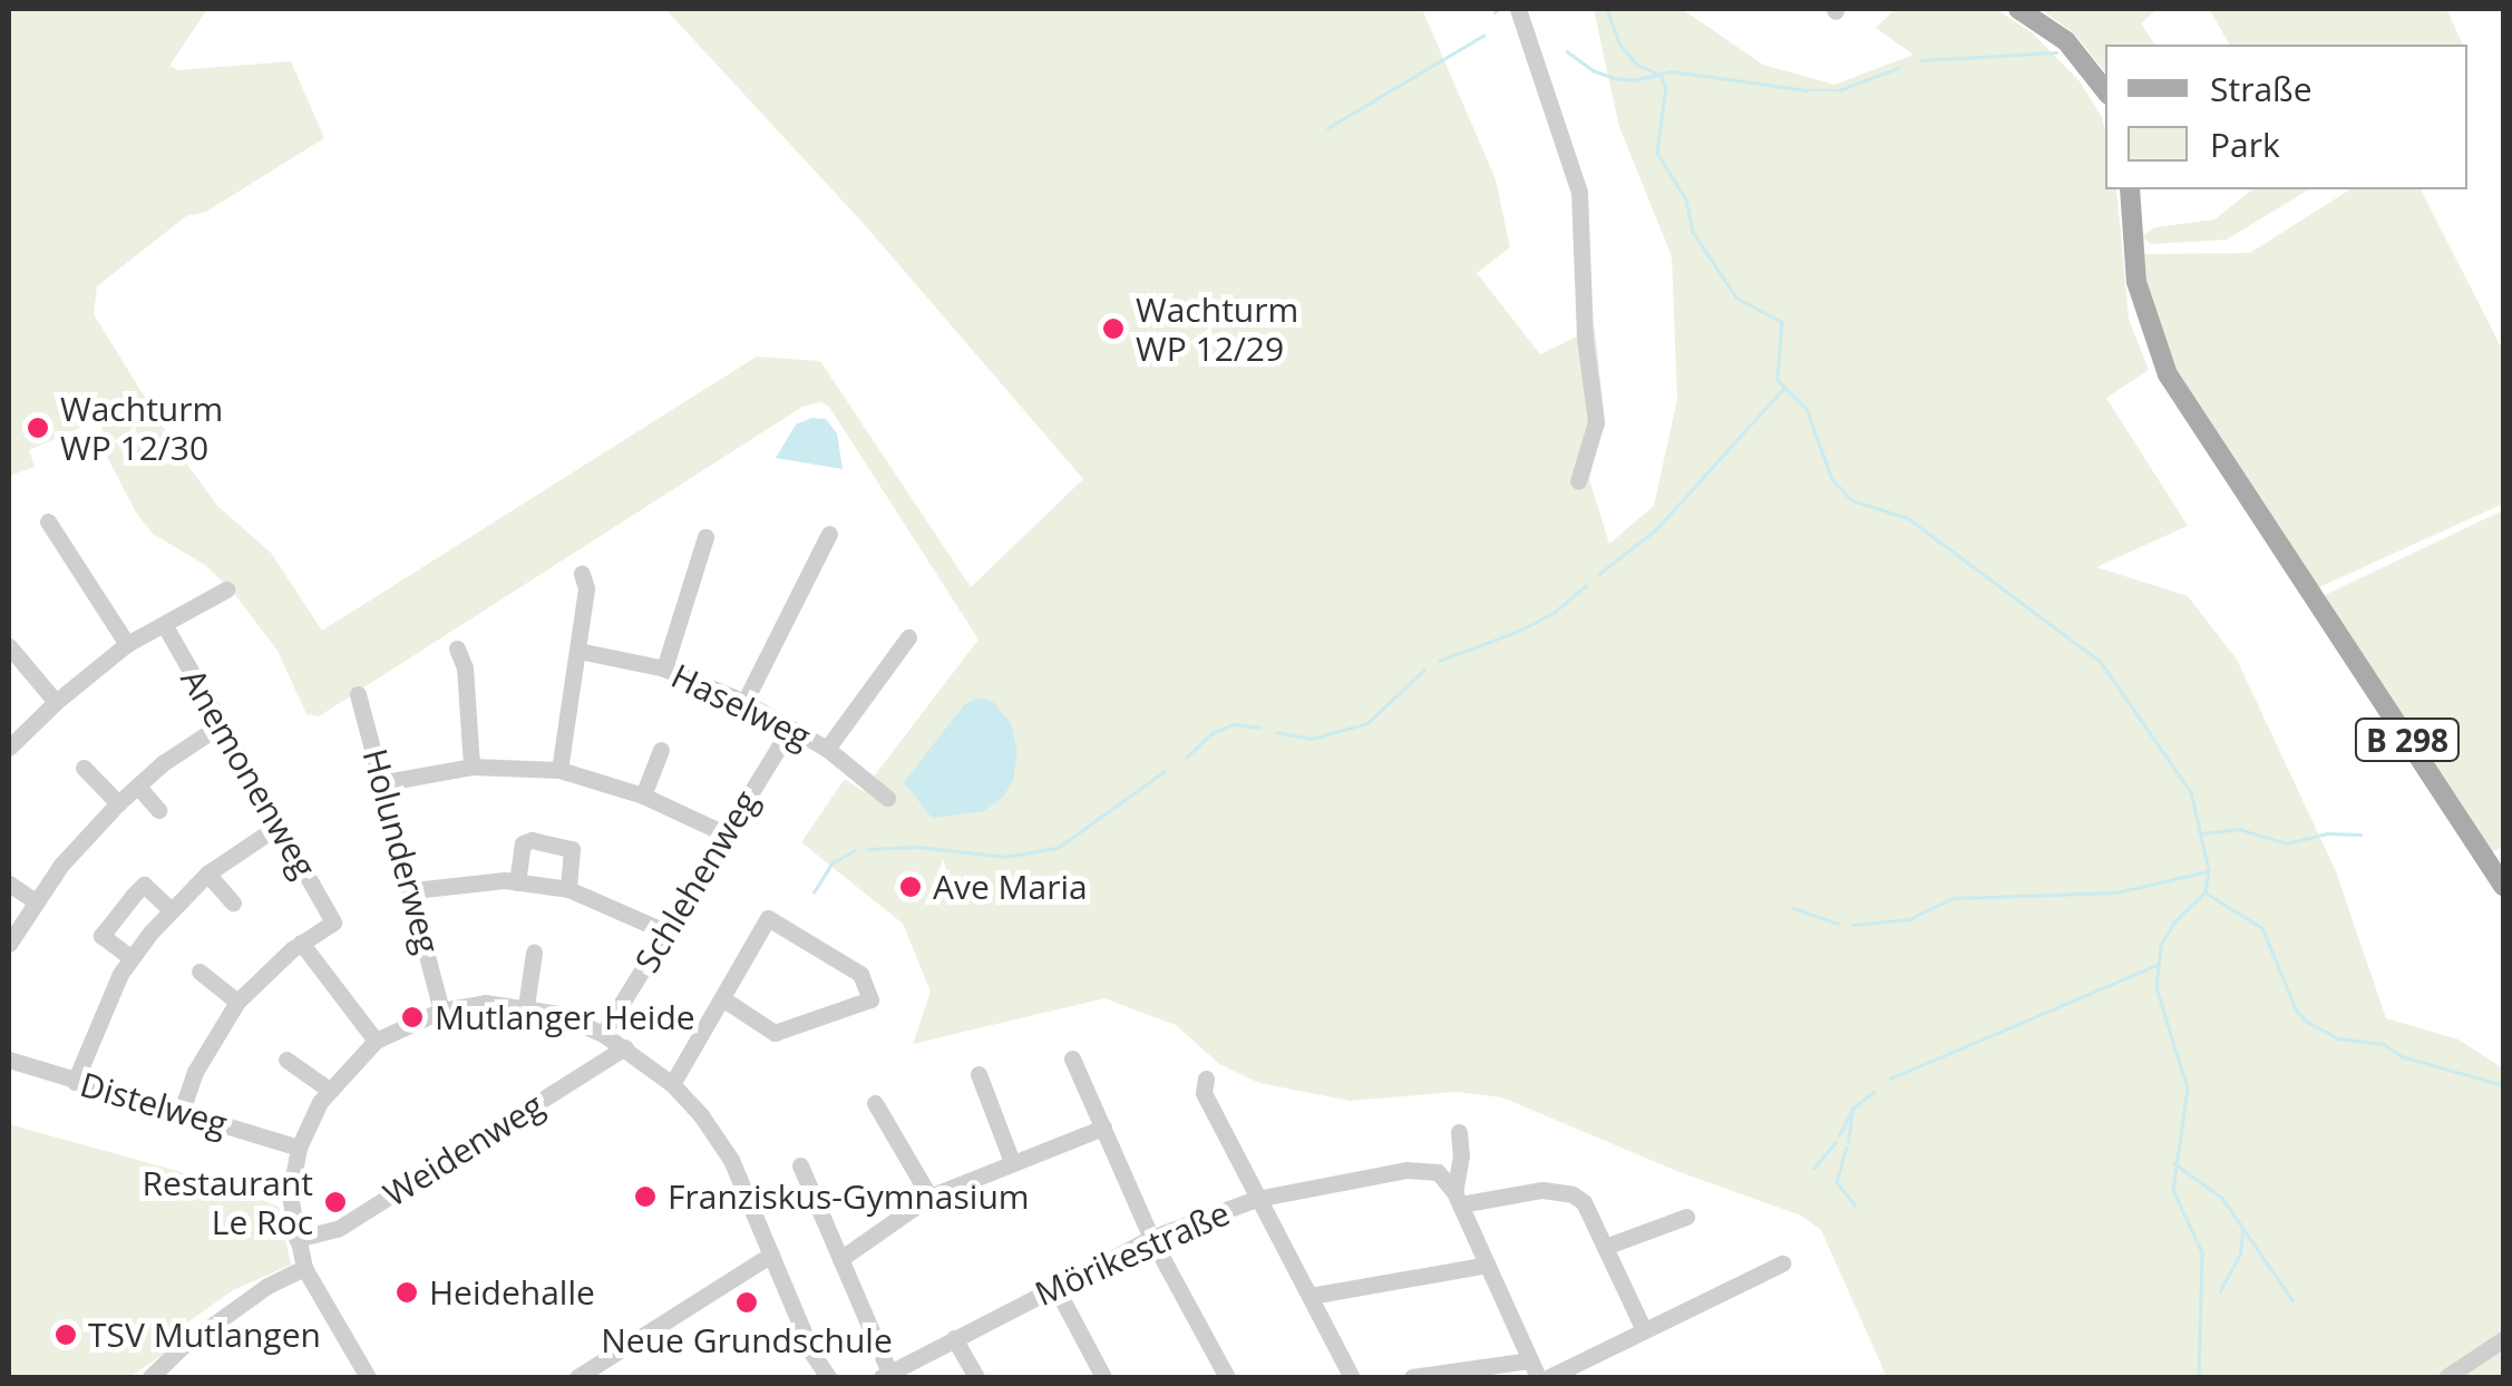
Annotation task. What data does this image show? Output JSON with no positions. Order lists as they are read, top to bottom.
{
  "streets": {
    "main road": ["B 298"],
    "street": [
      "Haselweg",
      "Anemonenweg",
      "Holunderweg",
      "Schlehenweg",
      "Distelweg",
      "Weidenweg",
      "Mörikestraße"
    ]
  },
  "crossings": [
    ["Haselweg", "Schlehenweg"]
  ],
  "places": [
    "Wachturm WP 12/29",
    "Wachturm WP 12/30",
    "Ave Maria",
    "Mutlanger Heide",
    "Franziskus-Gymnasium",
    "Restaurant Le Roc",
    "Heidehalle",
    "Neue Grundschule",
    "TSV Mutlangen"
  ],
  "legend": ["Straße", "Park"]
}
